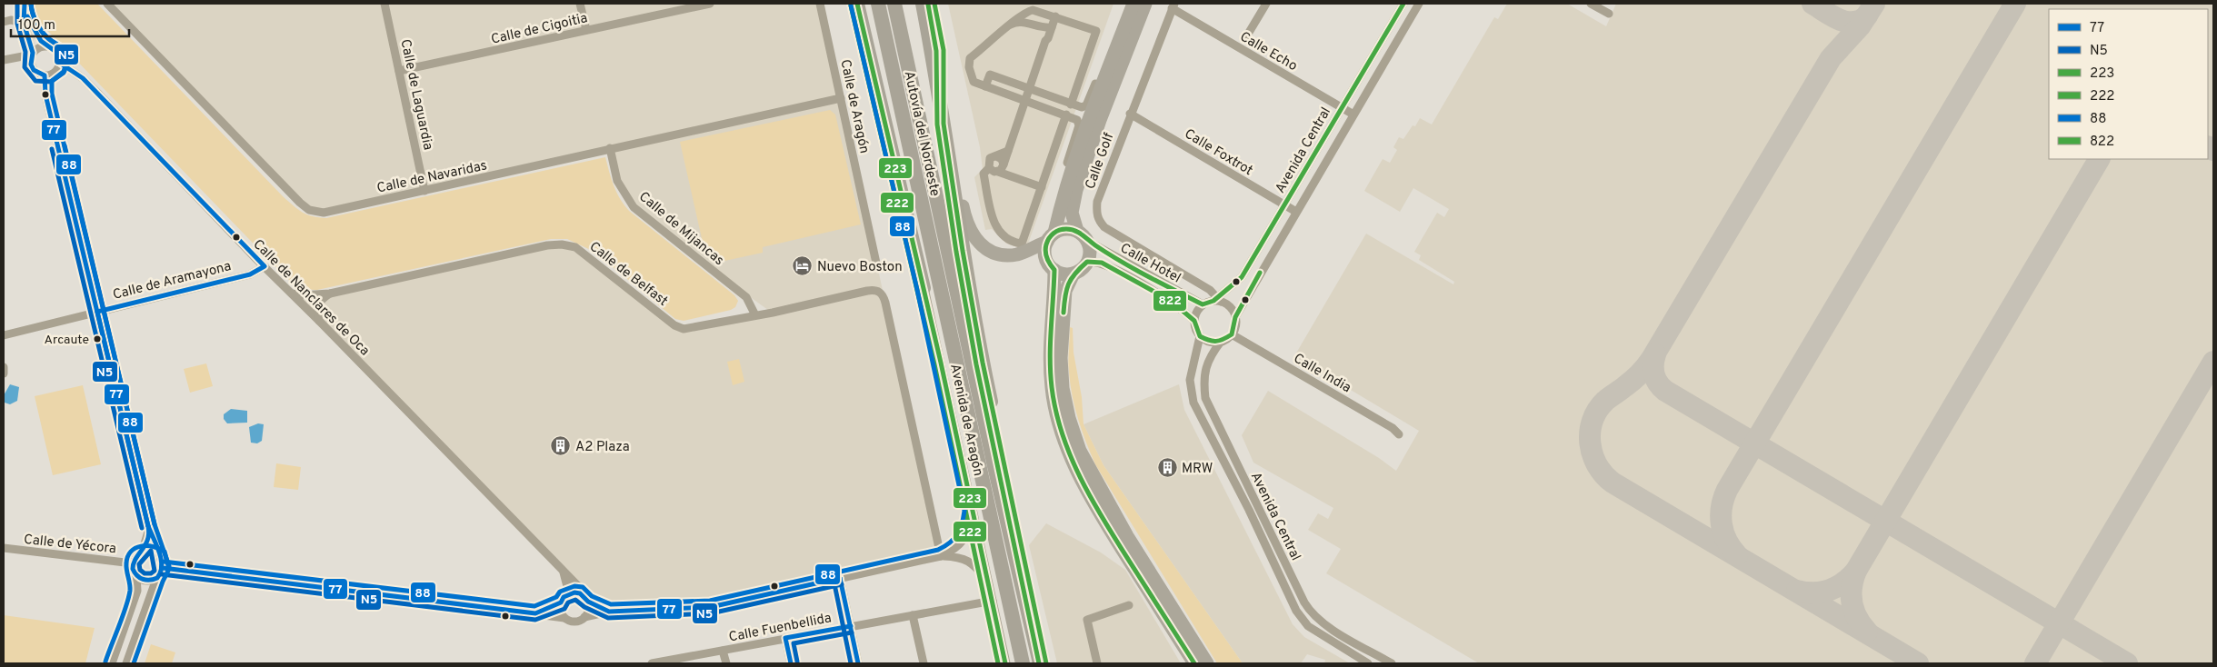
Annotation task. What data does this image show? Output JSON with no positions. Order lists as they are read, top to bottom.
{
  "streets": {
    "highway": ["Autovía del Nordeste"],
    "street": [
      "Calle de Cigoitia",
      "Calle Echo",
      "Calle de Laguardia",
      "Calle de Aragón",
      "Avenida Central",
      "Calle Foxtrot",
      "Calle Golf",
      "Calle de Navaridas",
      "Calle de Mijancas",
      "Calle Hotel",
      "Calle de Belfast",
      "Calle de Aramayona",
      "Calle de Nanclares de Oca",
      "Calle India",
      "Avenida de Aragón",
      "Calle de Yécora",
      "Calle Fuenbellida"
    ]
  },
  "crossings": [
    ["Calle de Cigoitia", "Calle de Laguardia"],
    ["Calle Echo", "Avenida Central"],
    ["Calle Echo", "Calle Golf"],
    ["Calle de Laguardia", "Calle de Navaridas"],
    ["Calle de Aragón", "Calle de Navaridas"],
    ["Avenida Central", "Calle Foxtrot"],
    ["Avenida Central", "Calle Golf"],
    ["Avenida Central", "Calle Hotel"],
    ["Avenida Central", "Calle India"],
    ["Calle Foxtrot", "Calle Golf"],
    ["Calle Golf", "Calle Hotel"],
    ["Calle Golf", "Calle India"],
    ["Calle de Navaridas", "Calle de Mijancas"],
    ["Calle de Mijancas", "Calle de Belfast"],
    ["Calle Hotel", "Calle India"],
    ["Calle de Belfast", "Calle de Nanclares de Oca"],
    ["Calle de Aramayona", "Calle de Nanclares de Oca"],
    ["Avenida de Aragón", "Calle Fuenbellida"]
  ],
  "places": {
    "hotel": ["Nuevo Boston"],
    "other": ["Arcaute"],
    "building": ["A2 Plaza", "MRW"]
  },
  "lines": [
    "transit line 77",
    "transit line N5",
    "transit line 223",
    "transit line 88",
    "transit line 822",
    "transit line 222"
  ],
  "legend": [
    "77",
    "N5",
    "223",
    "222",
    "88",
    "822"
  ],
  "scale_bar": "100 m"
}
